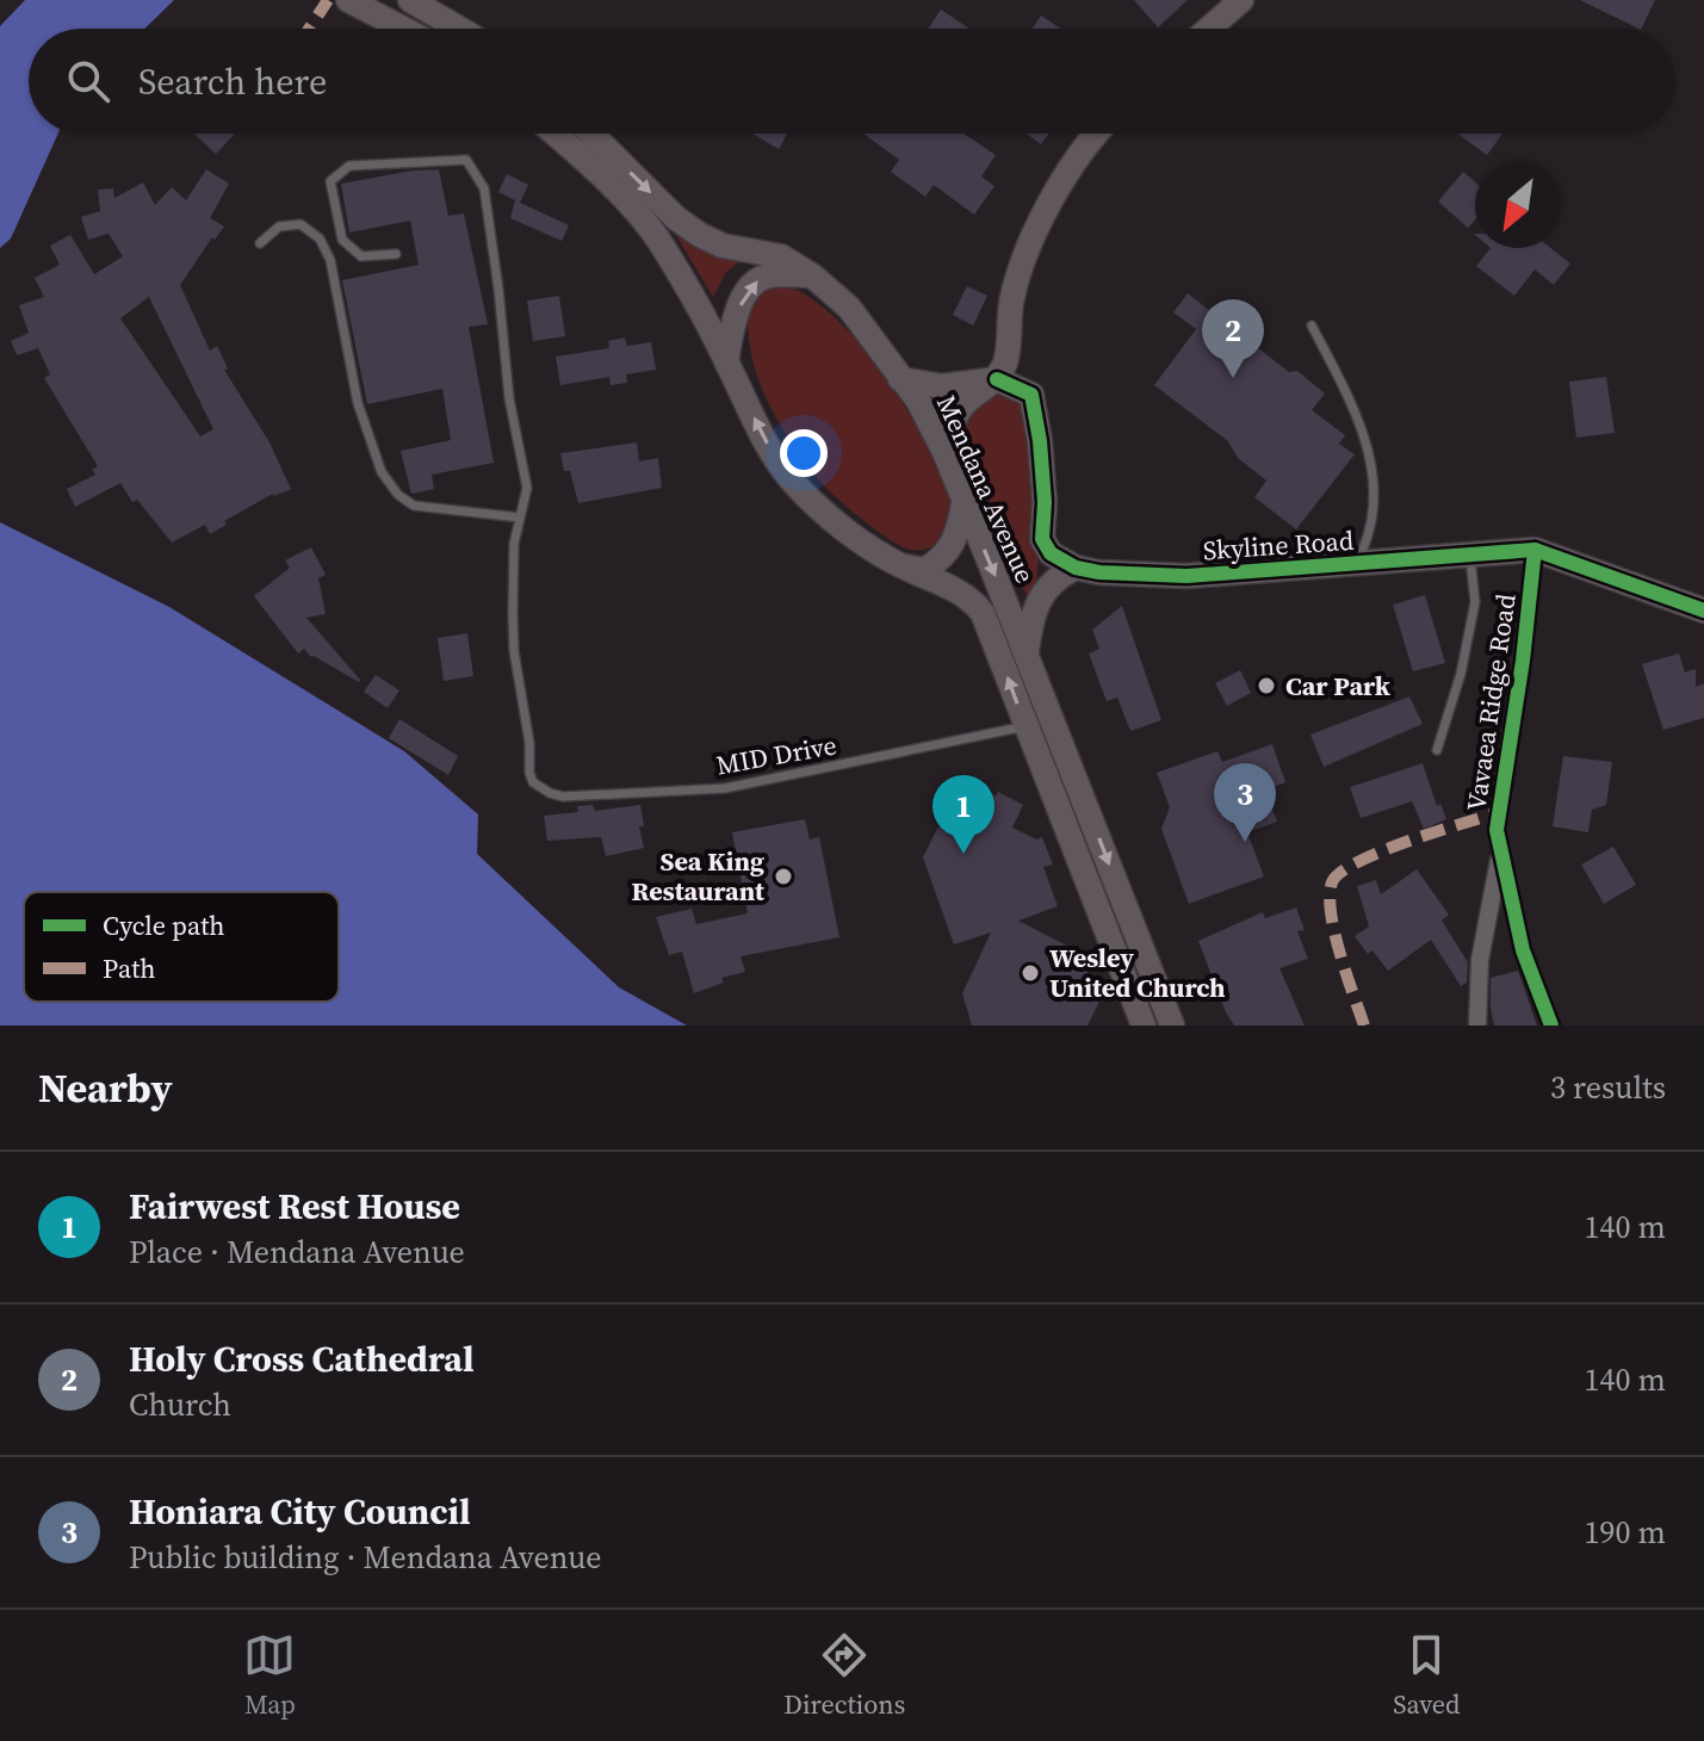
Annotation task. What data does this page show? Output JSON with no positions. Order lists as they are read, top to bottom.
{
  "streets": {
    "main road": ["Mendana Avenue", "Skyline Road"],
    "street": ["Vavaea Ridge Road"],
    "lane": ["MID Drive"]
  },
  "crossings": [
    ["Skyline Road", "Vavaea Ridge Road"]
  ],
  "places": ["Car Park", "Sea King Restaurant", "Wesley United Church"],
  "legend": ["Cycle path", "Path"],
  "north": "bottom left",
  "page": {
    "search": "Search here",
    "pins": ["2", "3", "1"],
    "heading": ["Nearby", "3 results"],
    "list": [
      {
        "mark": "1",
        "name": "Fairwest Rest House",
        "note": "Place · Mendana Avenue",
        "value": "140 m"
      },
      {
        "mark": "2",
        "name": "Holy Cross Cathedral",
        "note": "Church",
        "value": "140 m"
      },
      {
        "mark": "3",
        "name": "Honiara City Council",
        "note": "Public building · Mendana Avenue",
        "value": "190 m"
      }
    ],
    "nav": ["Map", "Directions", "Saved"]
  }
}
